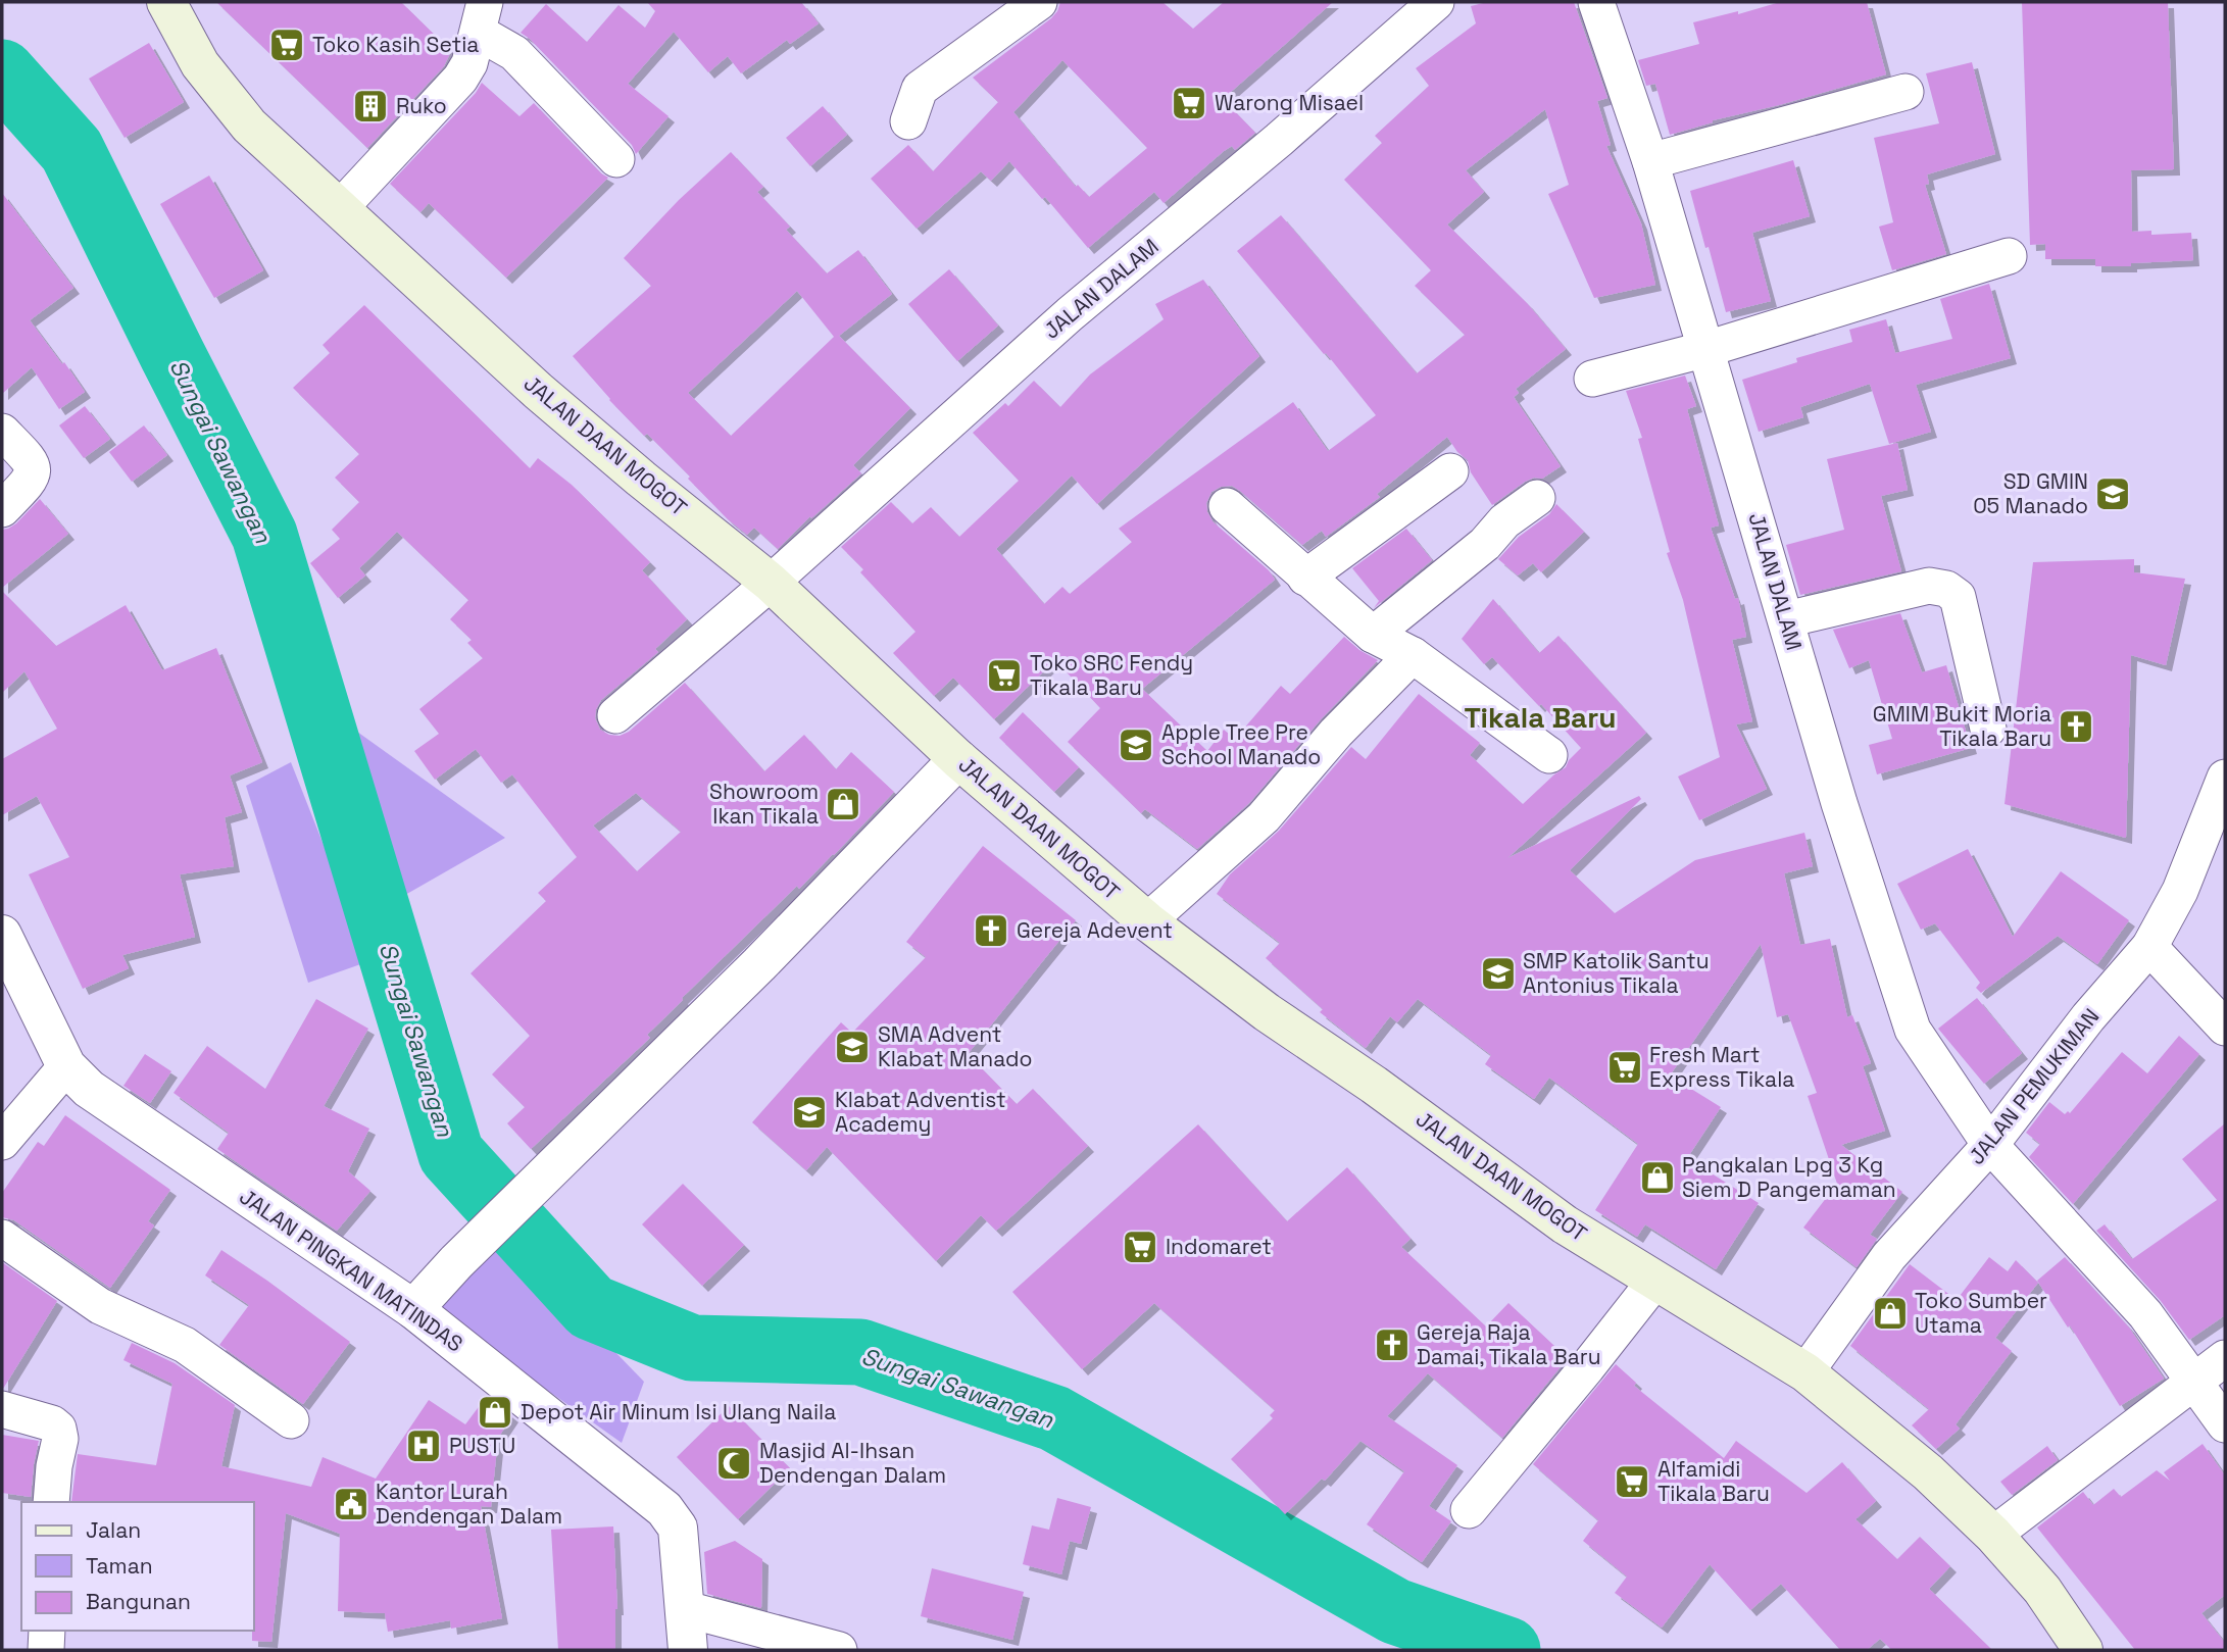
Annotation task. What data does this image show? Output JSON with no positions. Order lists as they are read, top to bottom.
{
  "streets": {
    "main road": ["JALAN DAAN MOGOT"],
    "street": ["JALAN DALAM", "JALAN PEMUKIMAN", "JALAN PINGKAN MATINDAS"]
  },
  "crossings": [
    ["JALAN DALAM", "JALAN DAAN MOGOT"],
    ["JALAN DALAM", "JALAN PEMUKIMAN"],
    ["JALAN DAAN MOGOT", "JALAN PEMUKIMAN"]
  ],
  "districts": ["Tikala Baru"],
  "water": ["Sungai Sawangan"],
  "places": {
    "supermarket": [
      "Toko Kasih Setia",
      "Warong Misael",
      "Toko SRC Fendy Tikala Baru",
      "Fresh Mart Express Tikala",
      "Indomaret",
      "Alfamidi Tikala Baru"
    ],
    "building": ["Ruko"],
    "school or university": [
      "SD GMIN 05 Manado",
      "Apple Tree Pre School Manado",
      "SMP Katolik Santu Antonius Tikala",
      "SMA Advent Klabat Manado",
      "Klabat Adventist Academy"
    ],
    "church": ["GMIM Bukit Moria Tikala Baru", "Gereja Adevent", "Gereja Raja Damai, Tikala Baru"],
    "shop": [
      "Showroom Ikan Tikala",
      "Pangkalan Lpg 3 Kg Siem D Pangemaman",
      "Toko Sumber Utama",
      "Depot Air Minum Isi Ulang Naila"
    ],
    "hospital": ["PUSTU"],
    "mosque": ["Masjid Al-Ihsan Dendengan Dalam"],
    "public building": ["Kantor Lurah Dendengan Dalam"]
  },
  "legend": ["Jalan", "Taman", "Bangunan"]
}
